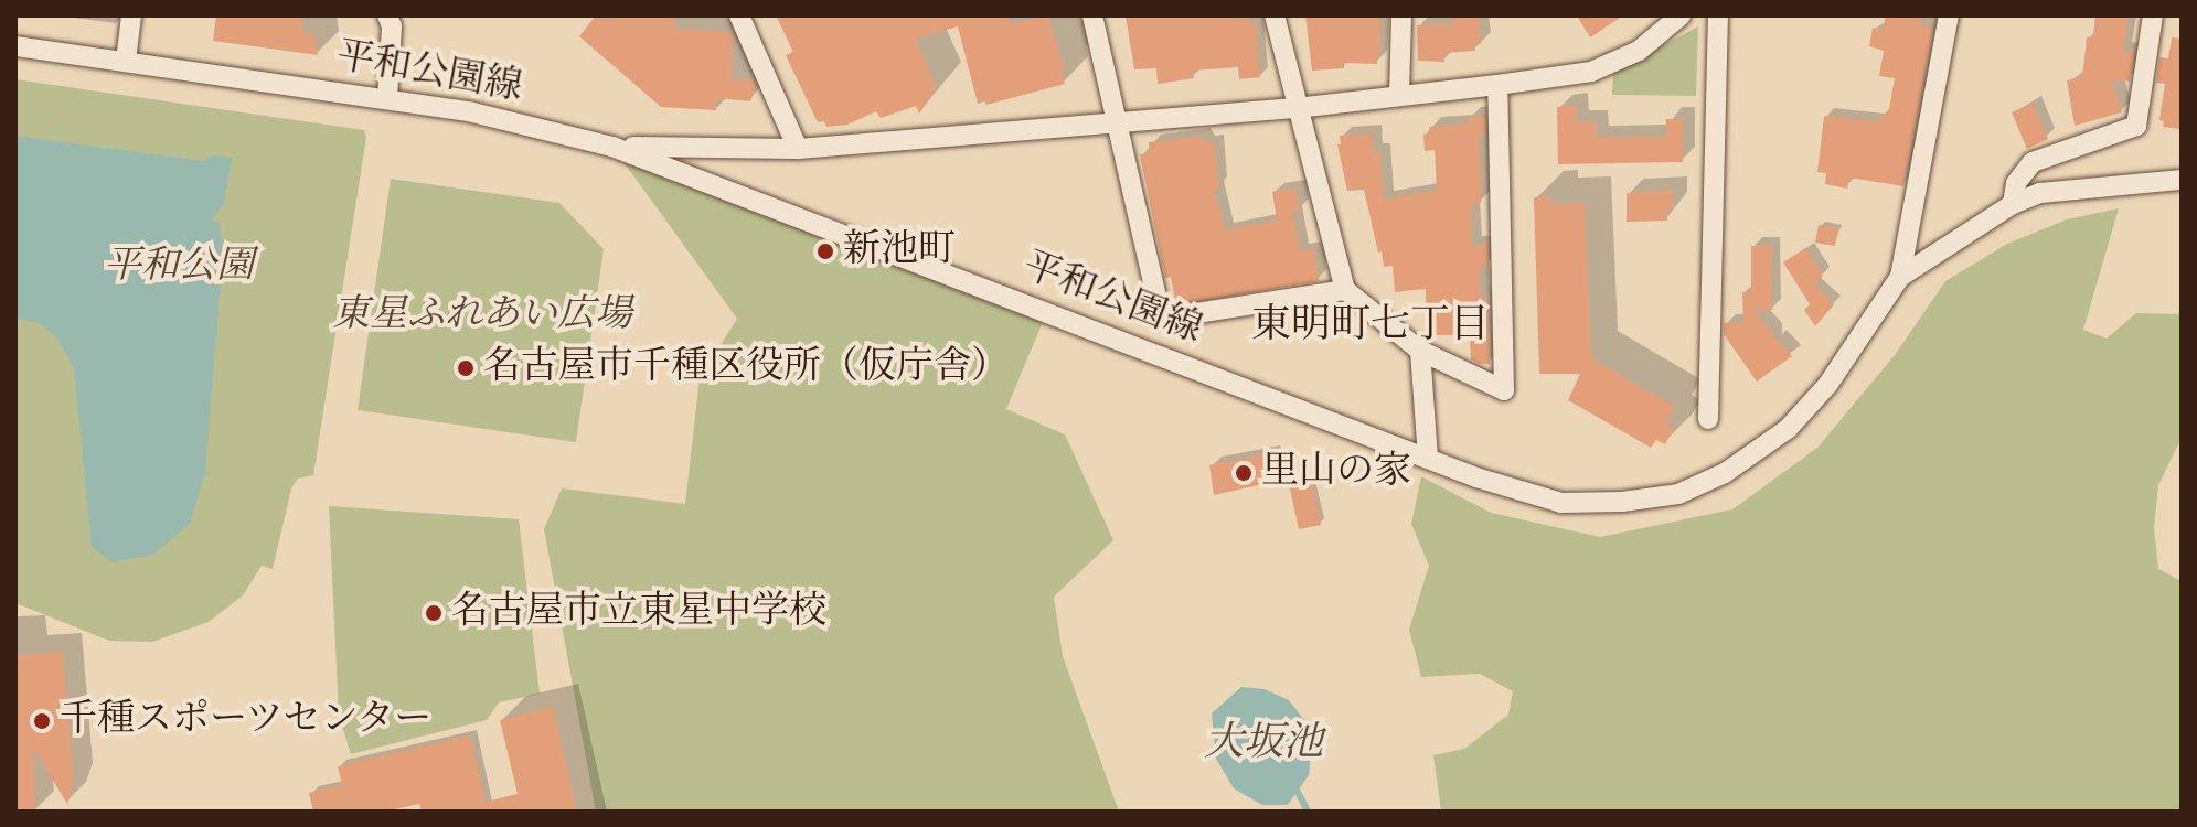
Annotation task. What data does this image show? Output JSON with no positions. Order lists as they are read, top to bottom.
{
  "streets": {
    "street": ["平和公園線"]
  },
  "districts": ["東明町七丁目"],
  "water": ["大坂池"],
  "parks": ["平和公園", "東星ふれあい広場"],
  "places": [
    "新池町",
    "名古屋市千種区役所（仮庁舎）",
    "里山の家",
    "名古屋市立東星中学校",
    "千種スポーツセンター"
  ]
}
